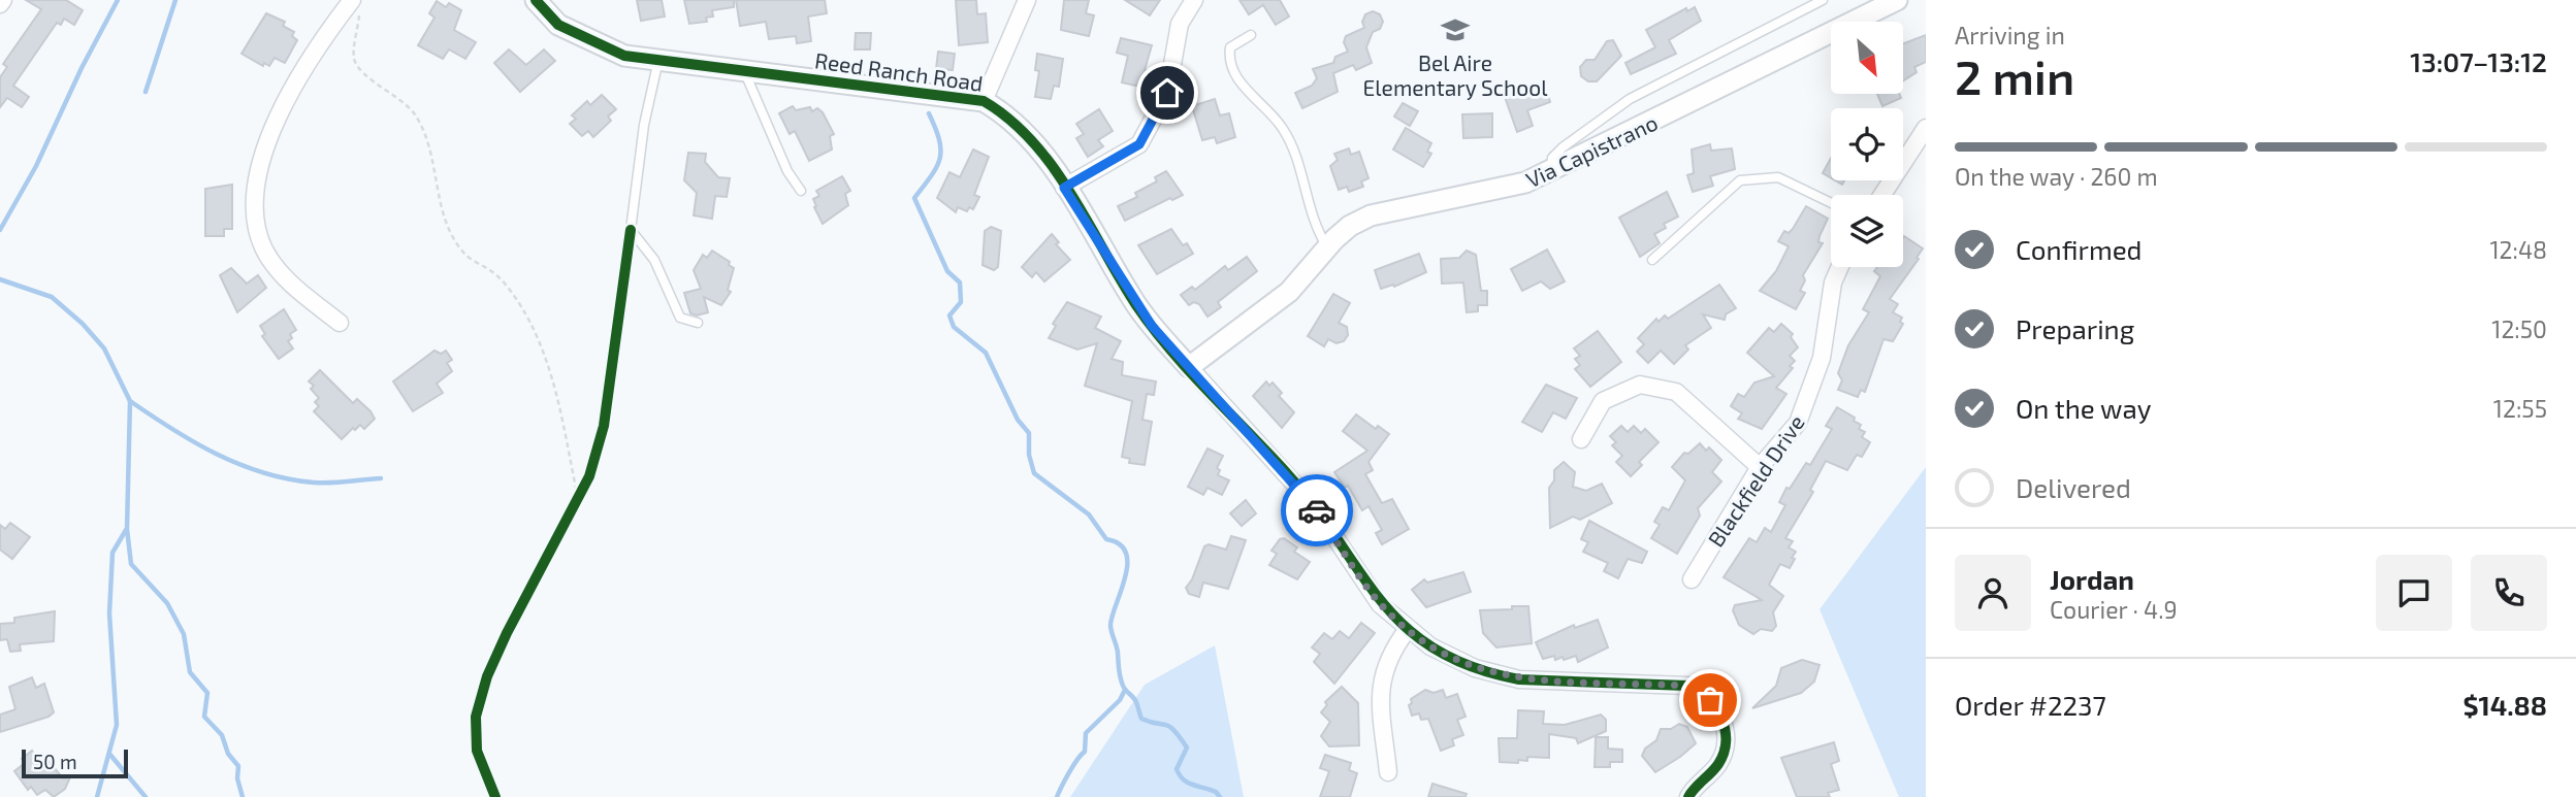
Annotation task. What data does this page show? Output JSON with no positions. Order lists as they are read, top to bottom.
{
  "streets": {
    "street": ["Reed Ranch Road", "Via Capistrano", "Blackfield Drive"]
  },
  "crossings": [
    ["Reed Ranch Road", "Via Capistrano"]
  ],
  "places": {
    "school or university": ["Bel Aire Elementary School"]
  },
  "scale_bar": "50 m",
  "north": "bottom right",
  "page": {
    "heading": ["2 min", "Arriving in", "13:07–13:12"],
    "panel": [
      "Jordan",
      "Courier · 4.9",
      "Order #2237",
      "$14.88"
    ],
    "bar": "On the way · 260 m",
    "list": [
      ["Confirmed", "12:48"],
      ["Preparing", "12:50"],
      ["On the way", "12:55"],
      "Delivered"
    ],
    "scale": "50 m"
  }
}
